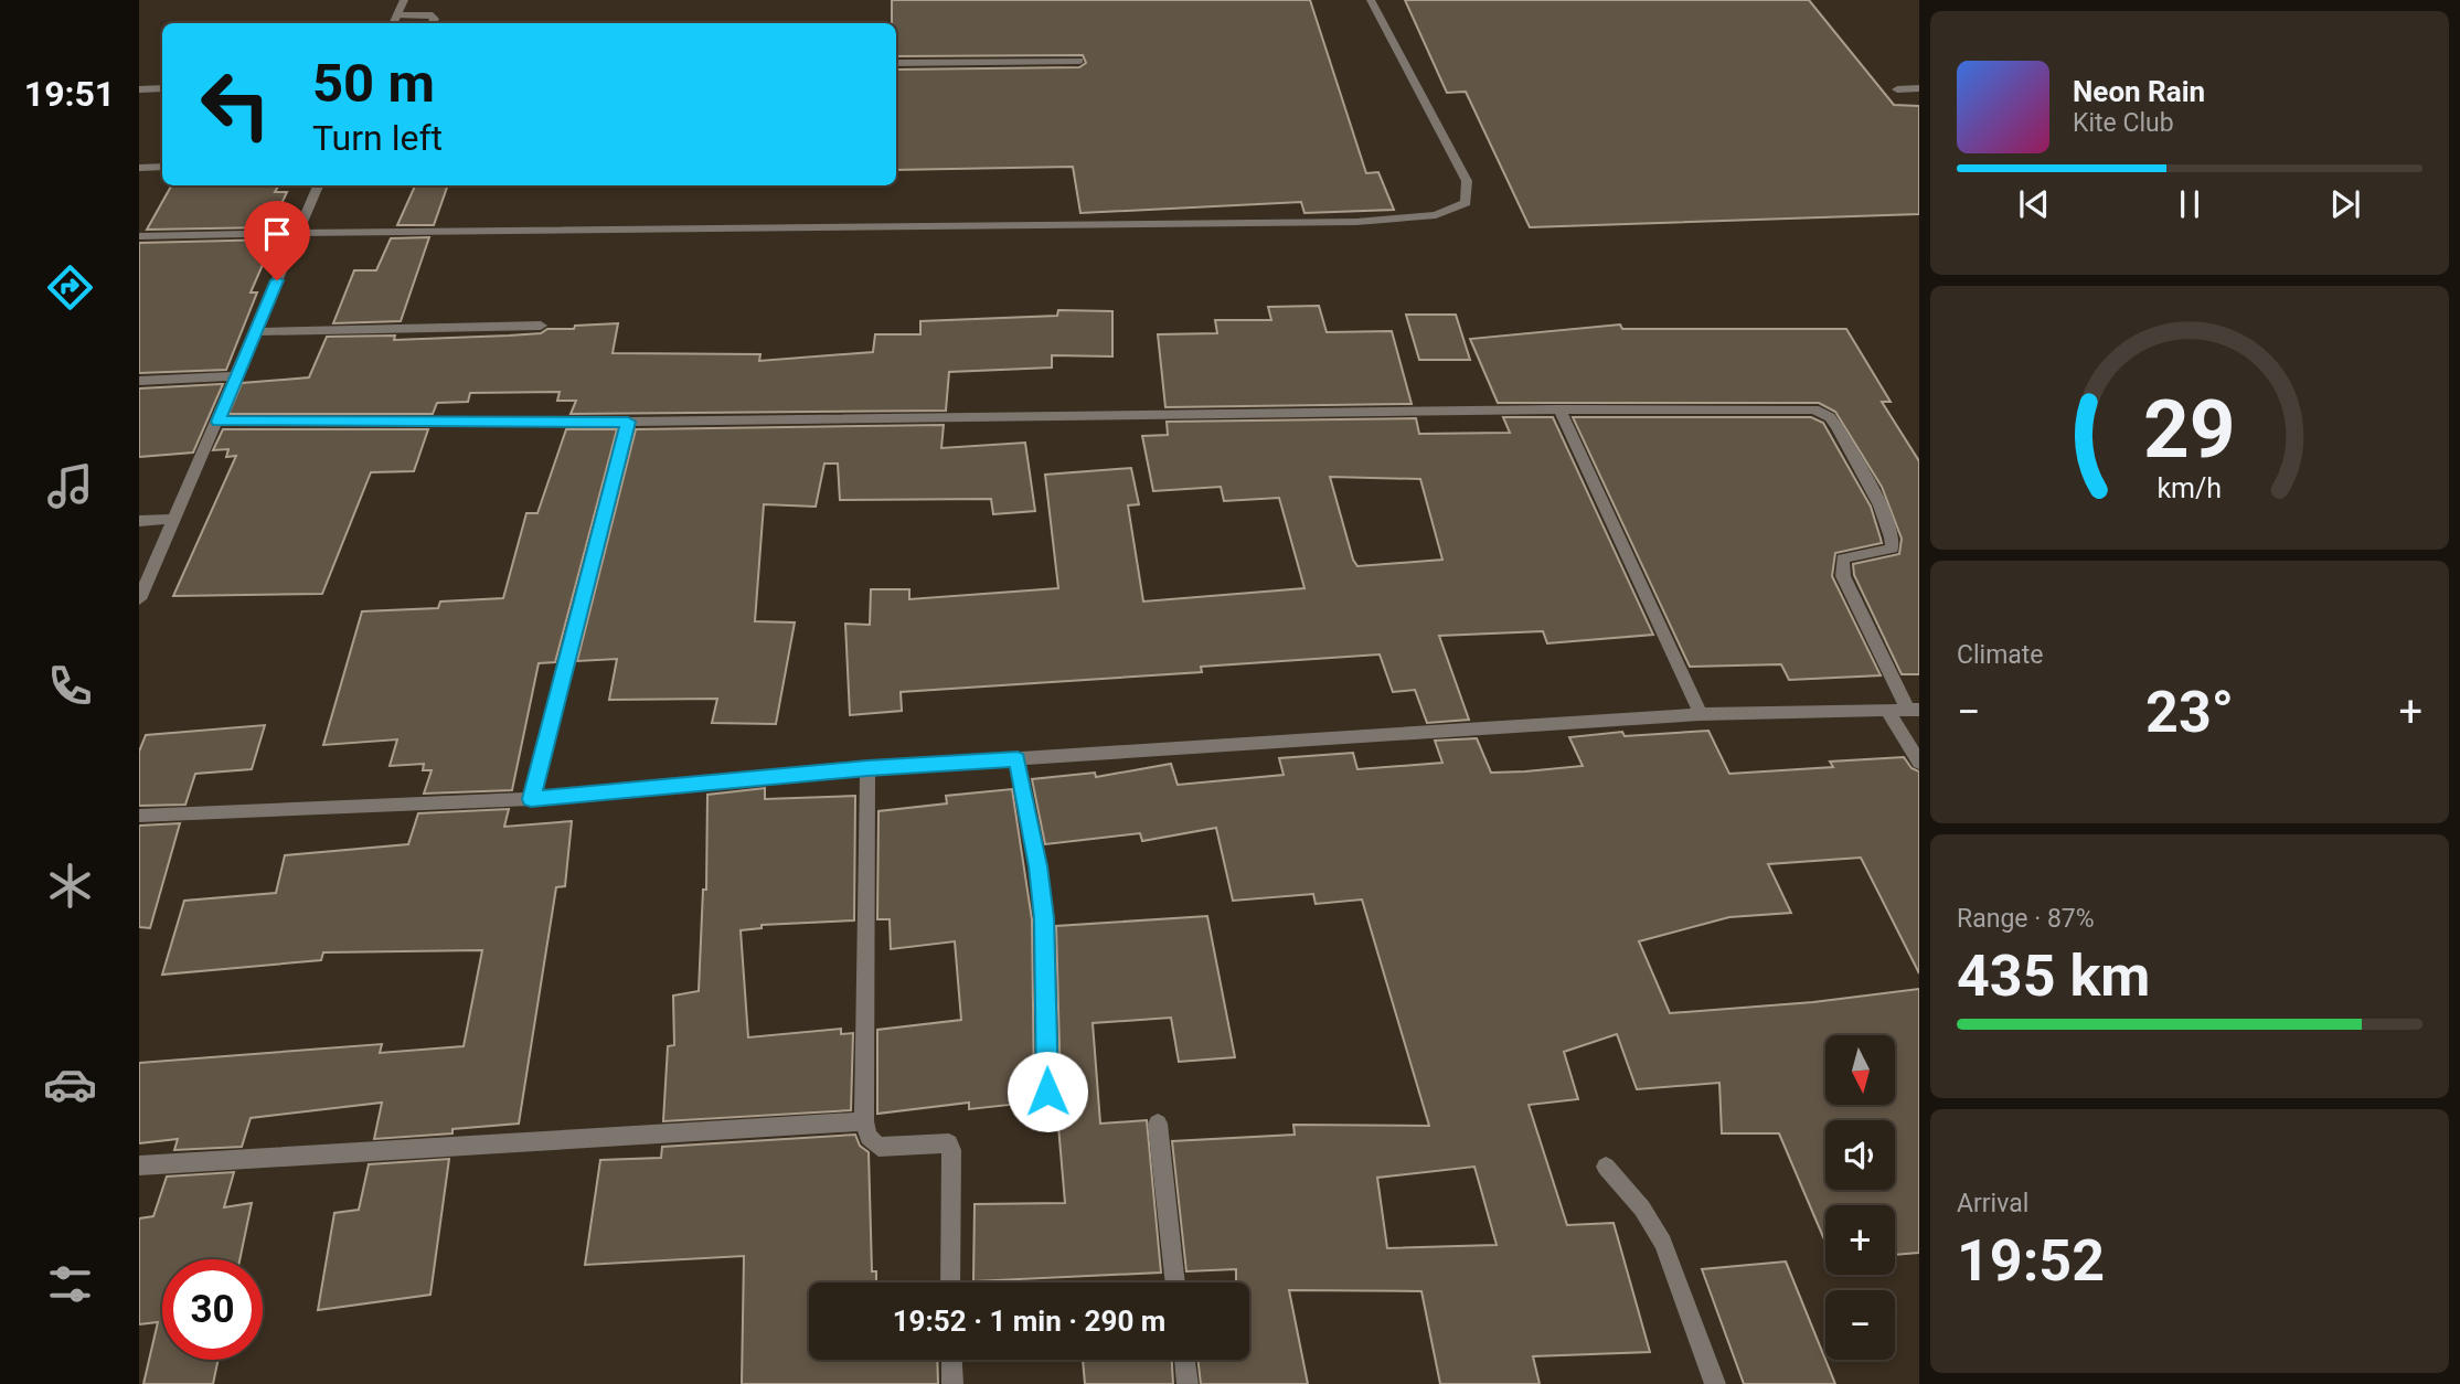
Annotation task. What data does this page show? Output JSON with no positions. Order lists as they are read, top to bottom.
{
  "north": "bottom",
  "page": {
    "tabs": "19:51",
    "turn": ["50 m", "Turn left"],
    "song": ["Neon Rain", "Kite Club"],
    "tile": [
      "Climate",
      ["Range · 87%", "435 km"],
      ["Arrival", "19:52"]
    ],
    "heat": ["−", "23°", "+"],
    "map_buttons": ["+", "−"],
    "limit": "30",
    "trip": "19:52 · 1 min · 290 m",
    "gauge": ["29", "km/h"]
  }
}
